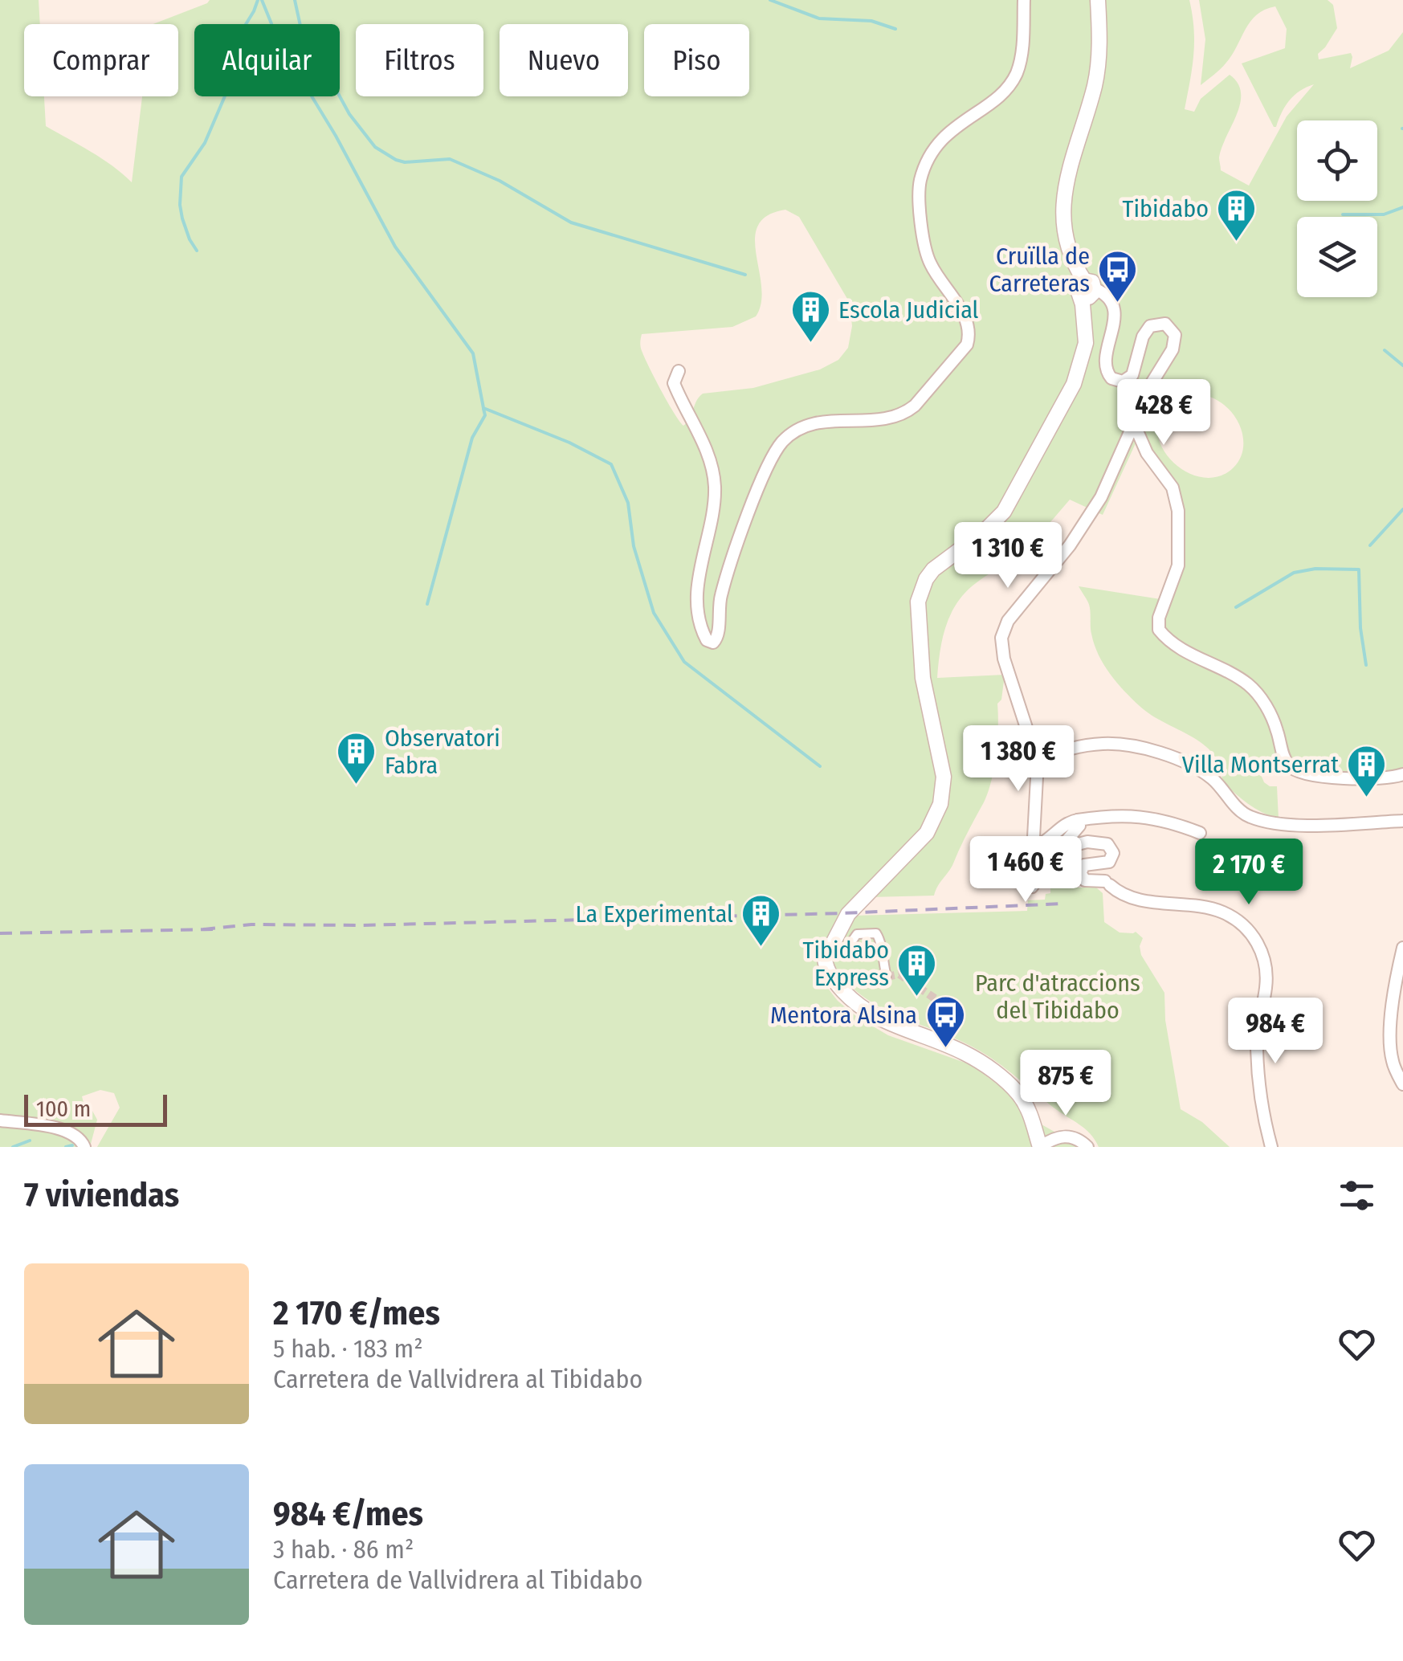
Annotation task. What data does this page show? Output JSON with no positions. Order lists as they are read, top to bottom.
{
  "parks": ["Parc d'atraccions del Tibidabo"],
  "places": {
    "building": [
      "Tibidabo",
      "Escola Judicial",
      "Observatori Fabra",
      "Villa Montserrat",
      "La Experimental",
      "Tibidabo Express"
    ],
    "bus stop": ["Cruïlla de Carreteras", "Mentora Alsina"]
  },
  "scale_bar": "100 m",
  "page": {
    "chip": [
      "Comprar",
      "Alquilar",
      "Filtros",
      "Nuevo",
      "Piso"
    ],
    "price": [
      "428 €",
      "1 310 €",
      "1 380 €",
      "1 460 €",
      "2 170 €",
      "984 €",
      "875 €"
    ],
    "scale": "100 m",
    "heading": "7 viviendas",
    "list": [
      {
        "name": "2 170 €/mes",
        "note": "5 hab. · 183 m² · Carretera de Vallvidrera al Tibidabo"
      },
      {
        "name": "984 €/mes",
        "note": "3 hab. · 86 m² · Carretera de Vallvidrera al Tibidabo"
      }
    ]
  }
}
